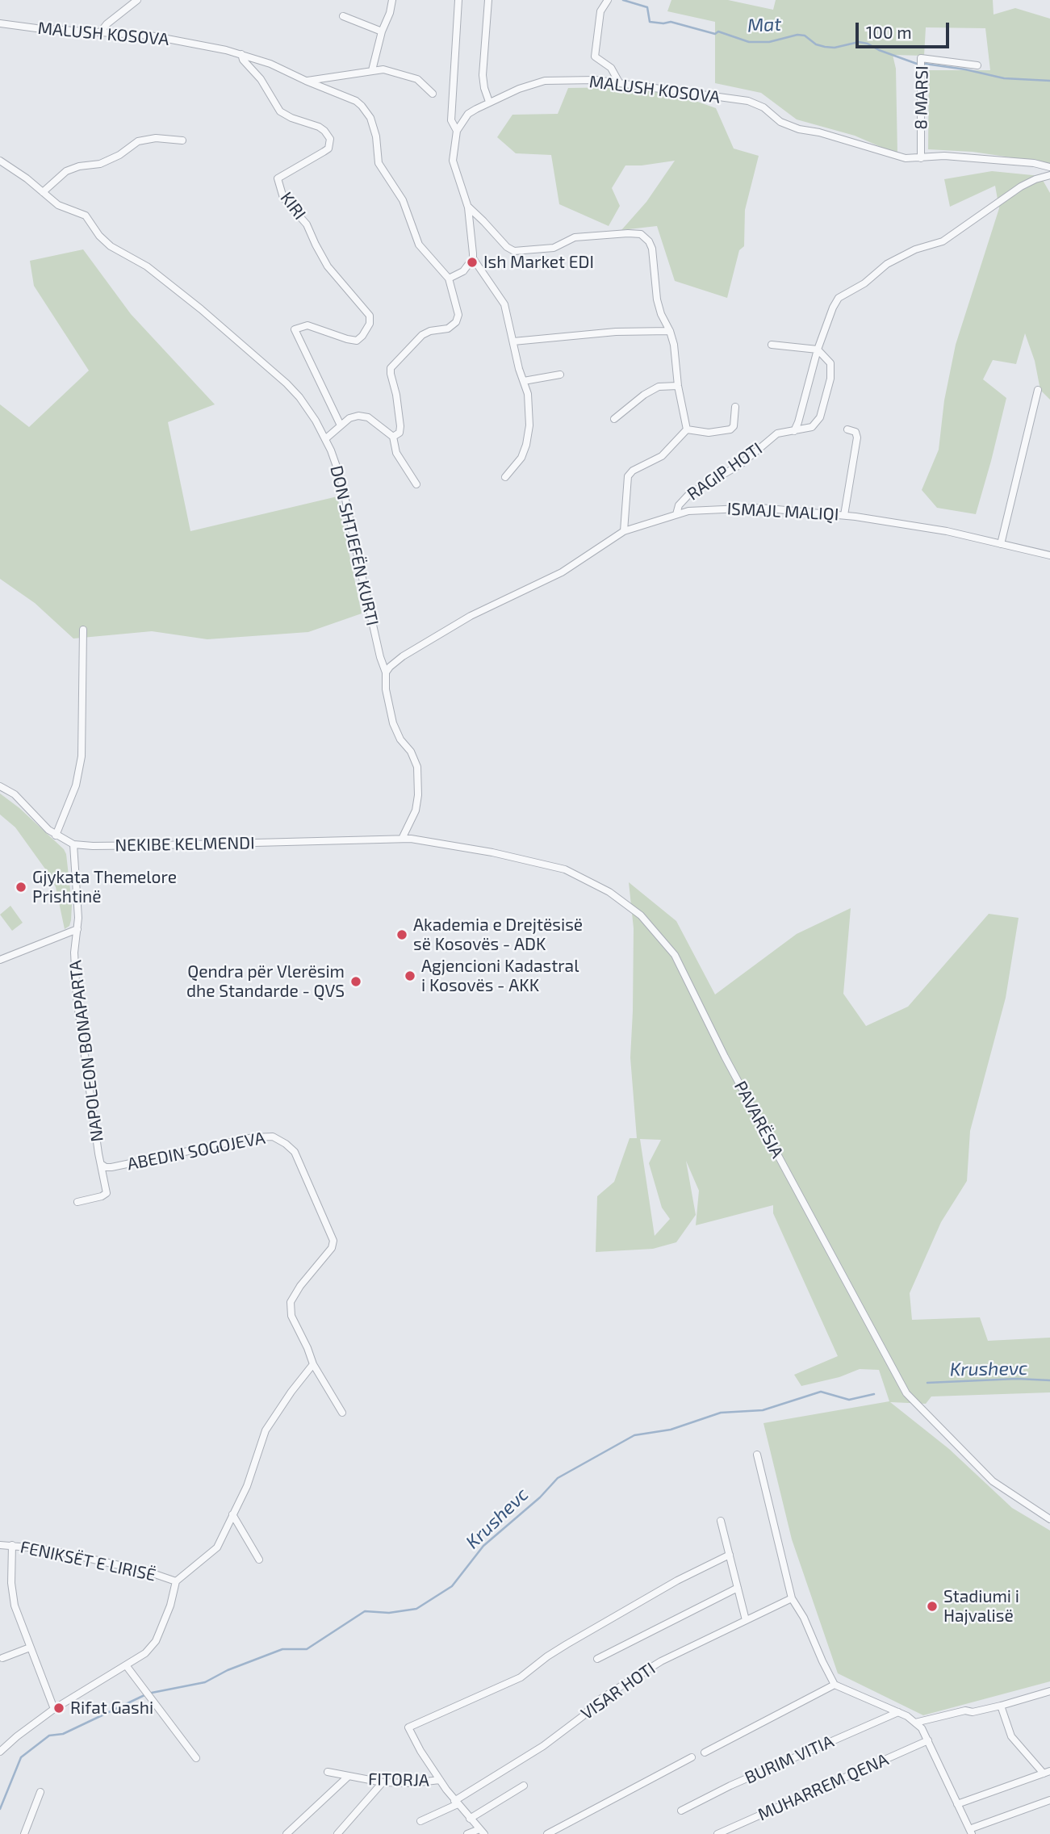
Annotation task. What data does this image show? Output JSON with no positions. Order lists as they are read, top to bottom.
{
  "streets": {
    "street": [
      "MALUSH KOSOVA",
      "8 MARSI",
      "KIRI",
      "RAGIP HOTI",
      "ISMAJL MALIQI",
      "DON SHTJEFËN KURTI",
      "NEKIBE KELMENDI",
      "NAPOLEON BONAPARTA",
      "PAVARËSIA",
      "ABEDIN SOGOJEVA",
      "FENIKSËT E LIRISË",
      "VISAR HOTI",
      "BURIM VITIA",
      "FITORJA",
      "MUHARREM QENA"
    ]
  },
  "crossings": [
    ["MALUSH KOSOVA", "8 MARSI"],
    ["MALUSH KOSOVA", "KIRI"],
    ["RAGIP HOTI", "ISMAJL MALIQI"],
    ["ISMAJL MALIQI", "DON SHTJEFËN KURTI"],
    ["DON SHTJEFËN KURTI", "PAVARËSIA"],
    ["NEKIBE KELMENDI", "NAPOLEON BONAPARTA"],
    ["NEKIBE KELMENDI", "PAVARËSIA"],
    ["NAPOLEON BONAPARTA", "ABEDIN SOGOJEVA"],
    ["VISAR HOTI", "FITORJA"]
  ],
  "water": ["Mat", "Krushevc"],
  "places": [
    "Ish Market EDI",
    "Gjykata Themelore Prishtinë",
    "Akademia e Drejtësisë së Kosovës - ADK",
    "Agjencioni Kadastral i Kosovës - AKK",
    "Qendra për Vlerësim dhe Standarde - QVS",
    "Stadiumi i Hajvalisë",
    "Rifat Gashi"
  ],
  "scale_bar": "100 m"
}
